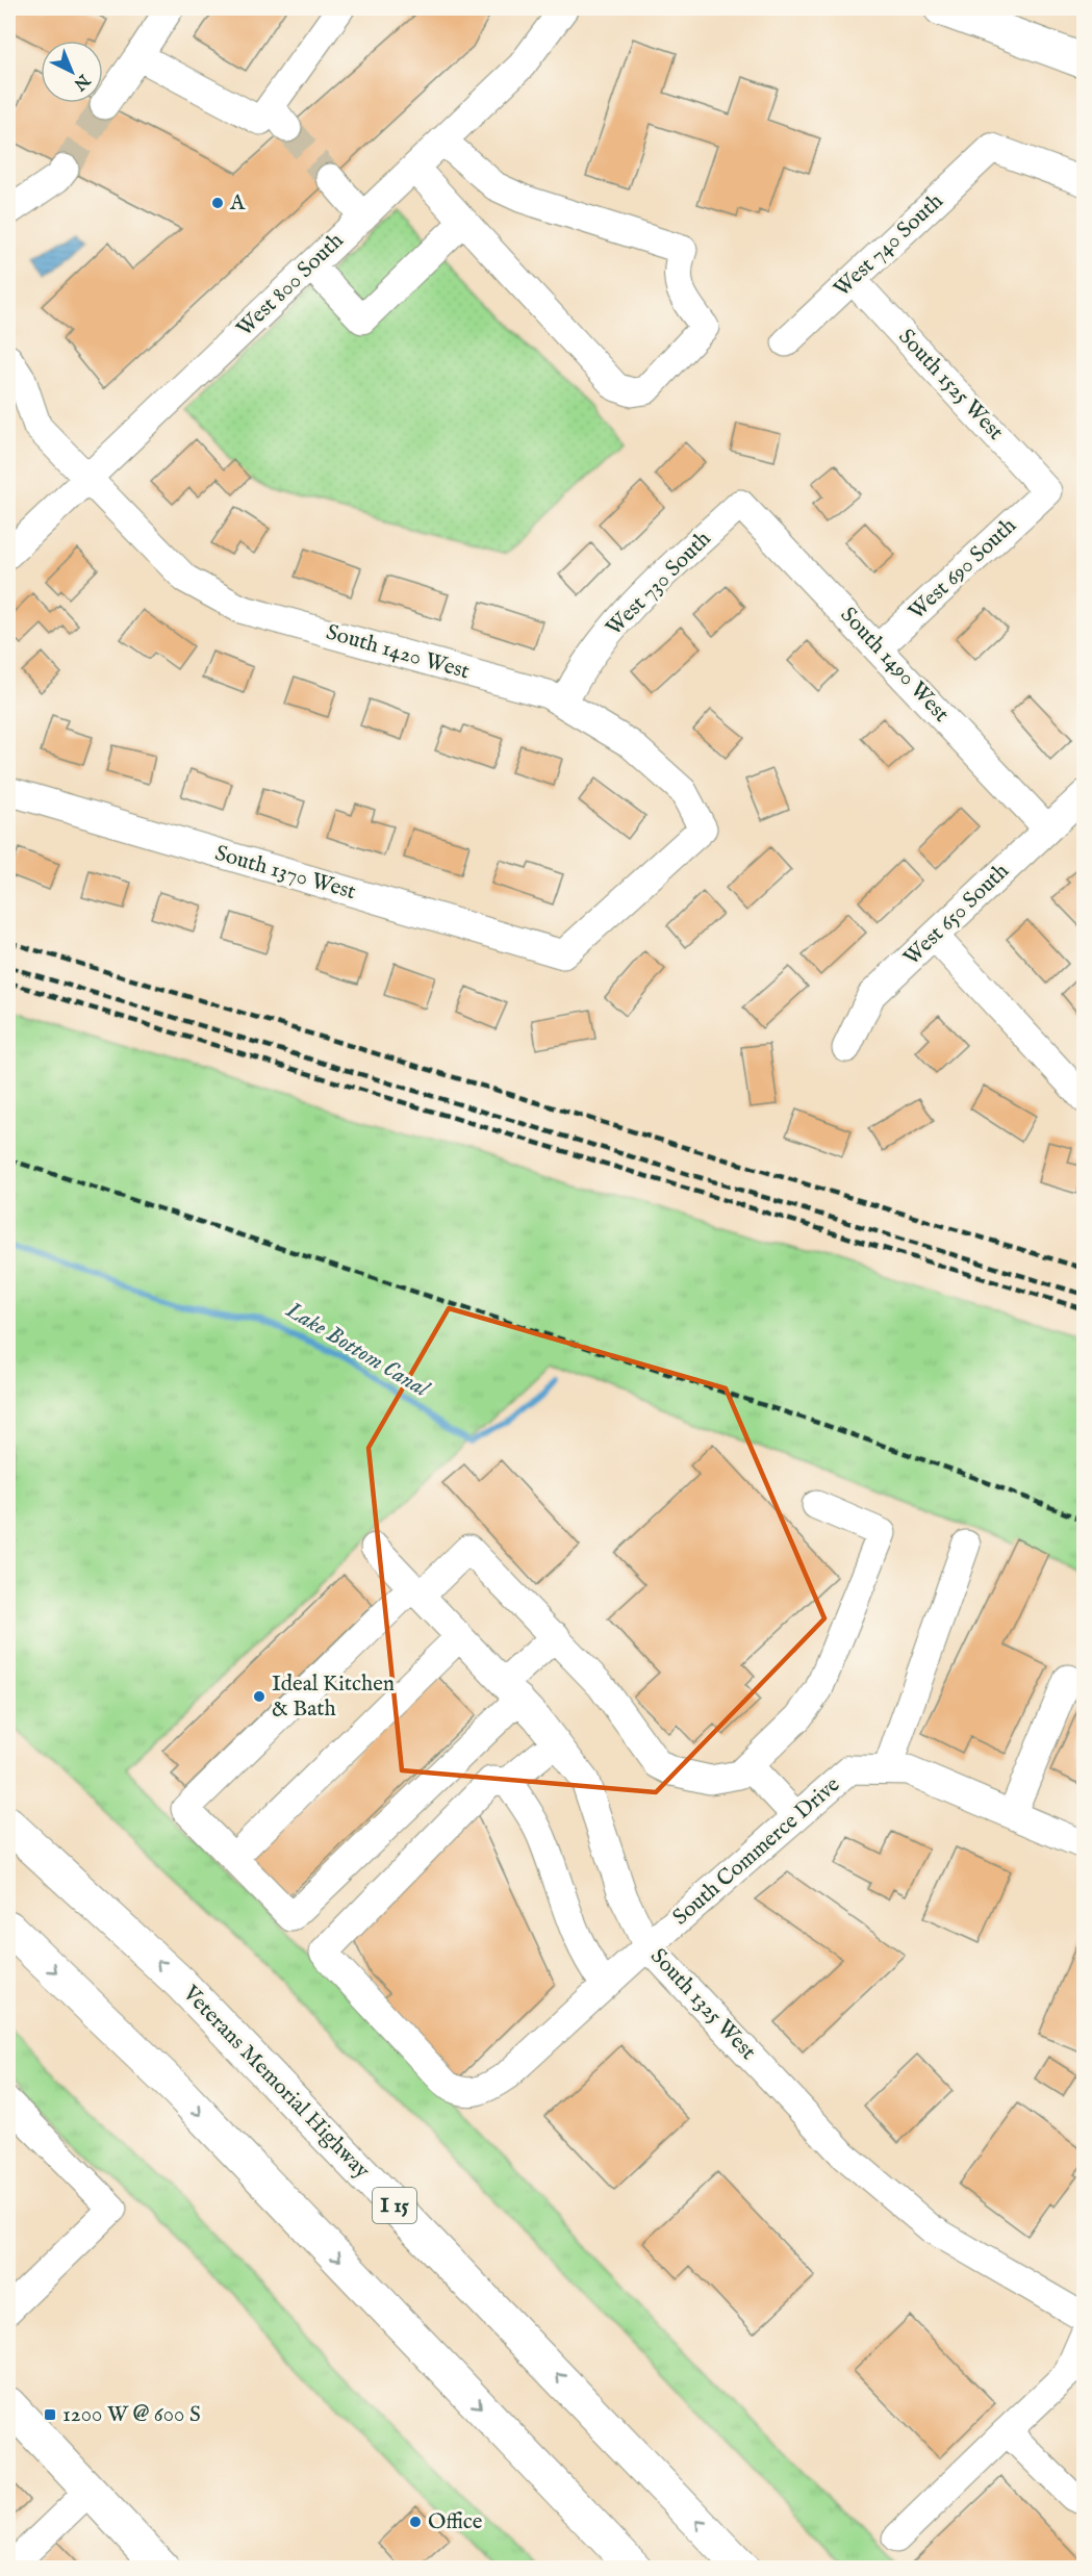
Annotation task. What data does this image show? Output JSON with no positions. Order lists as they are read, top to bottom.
{
  "streets": {
    "main road": ["Veterans Memorial Highway", "I 15"],
    "street": [
      "West 740 South",
      "West 800 South",
      "South 1525 West",
      "West 690 South",
      "West 730 South",
      "South 1420 West",
      "South 1490 West",
      "South 1370 West",
      "West 650 South",
      "South Commerce Drive",
      "South 1325 West"
    ]
  },
  "crossings": [
    ["West 740 South", "South 1525 West"],
    ["West 800 South", "South 1420 West"],
    ["South 1525 West", "West 690 South"],
    ["West 690 South", "South 1490 West"],
    ["West 730 South", "South 1420 West"],
    ["West 730 South", "South 1490 West"],
    ["South 1420 West", "South 1370 West"],
    ["South 1490 West", "West 650 South"],
    ["South Commerce Drive", "South 1325 West"]
  ],
  "water": ["Lake Bottom Canal"],
  "places": {
    "other": ["A", "Ideal Kitchen & Bath", "Office"],
    "transit": ["1200 W @ 600 S"]
  },
  "north": "bottom right"
}
